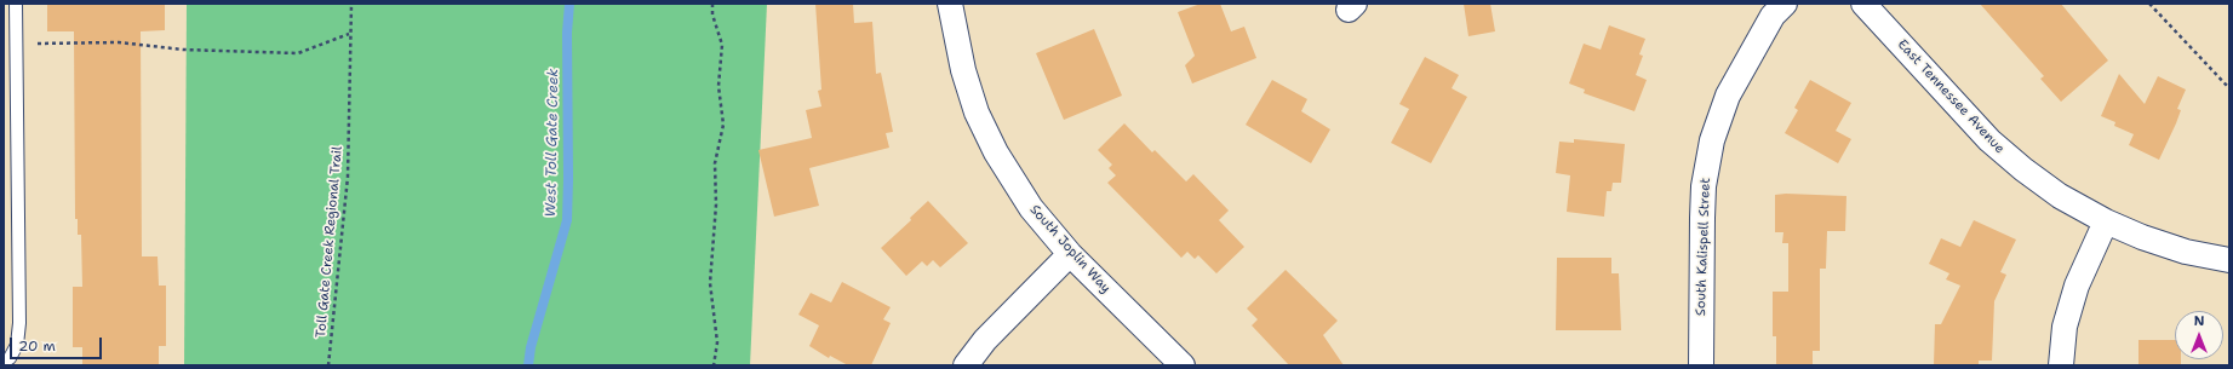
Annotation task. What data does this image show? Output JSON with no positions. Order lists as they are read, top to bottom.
{
  "streets": {
    "street": ["East Tennessee Avenue", "South Kalispell Street", "South Joplin Way"],
    "path": ["Toll Gate Creek Regional Trail"]
  },
  "water": ["West Toll Gate Creek"],
  "scale_bar": "20 m",
  "north": "top"
}
